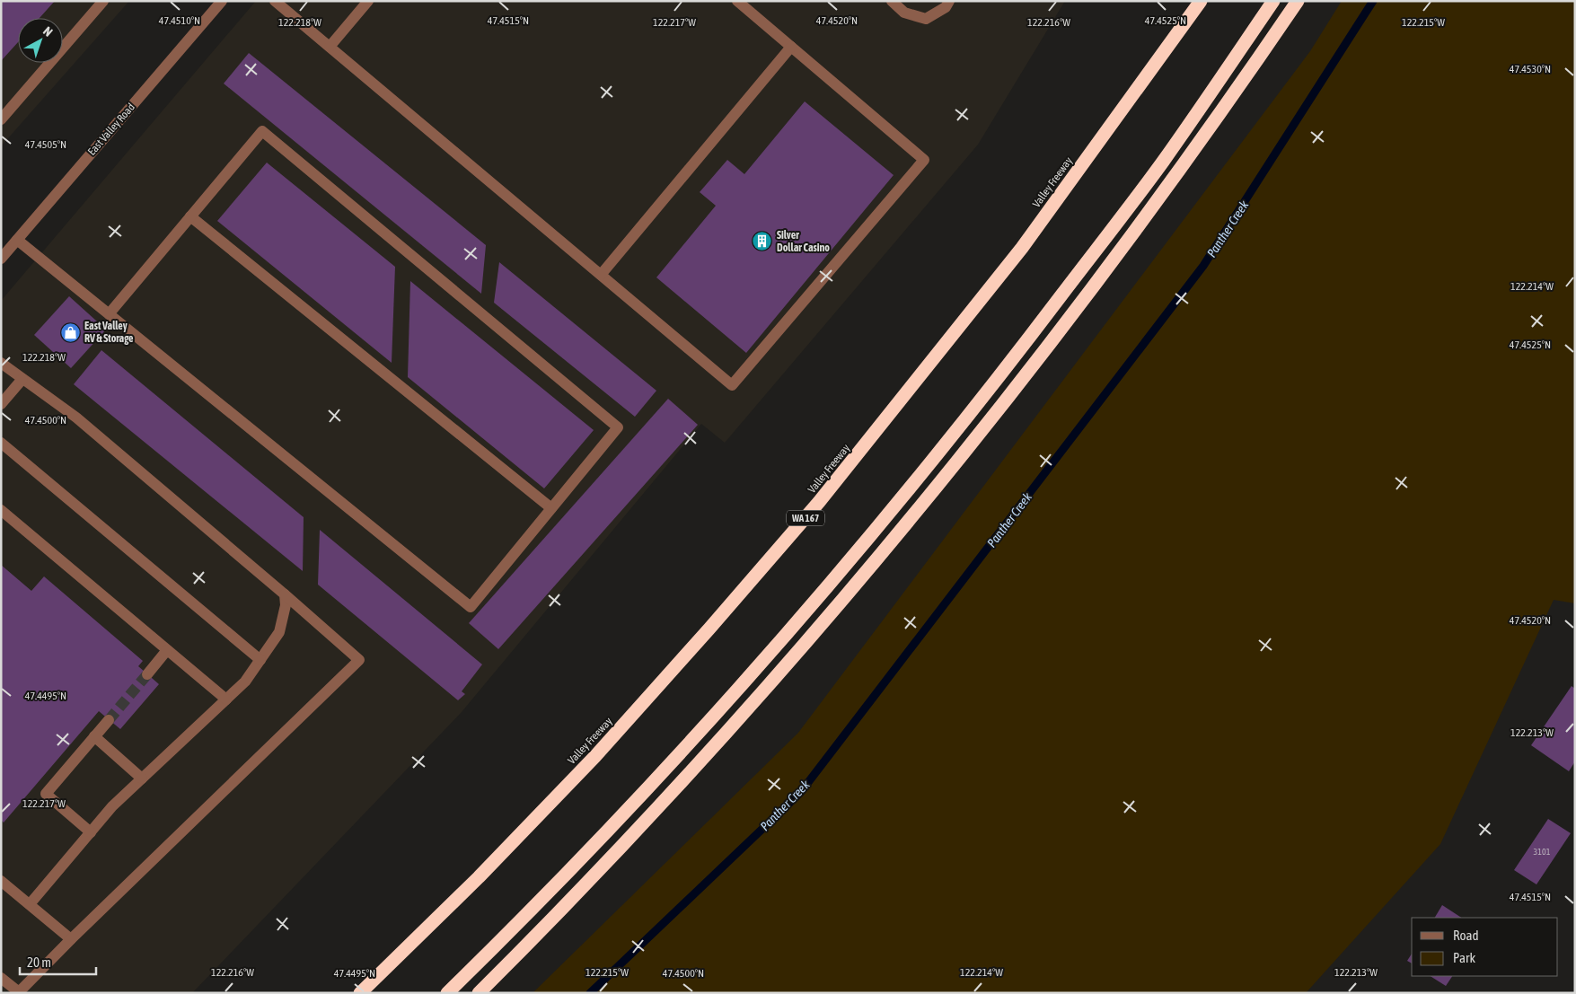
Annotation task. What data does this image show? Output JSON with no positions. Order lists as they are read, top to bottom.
{
  "streets": {
    "highway": ["Valley Freeway", "WA 167"],
    "street": ["East Valley Road"]
  },
  "water": ["Panther Creek"],
  "places": {
    "building": ["Silver Dollar Casino"],
    "shop": ["East Valley RV & Storage"]
  },
  "house_numbers": ["3101"],
  "legend": ["Road", "Park"],
  "scale_bar": "20 m",
  "north": "top right",
  "coordinates": [
    "47.4510°N",
    "47.4515°N",
    "47.4520°N",
    "47.4525°N",
    "122.218°W",
    "122.217°W",
    "122.216°W",
    "122.215°W",
    "47.4530°N",
    "47.4505°N",
    "122.214°W",
    "47.4500°N",
    "47.4495°N",
    "122.213°W"
  ]
}
